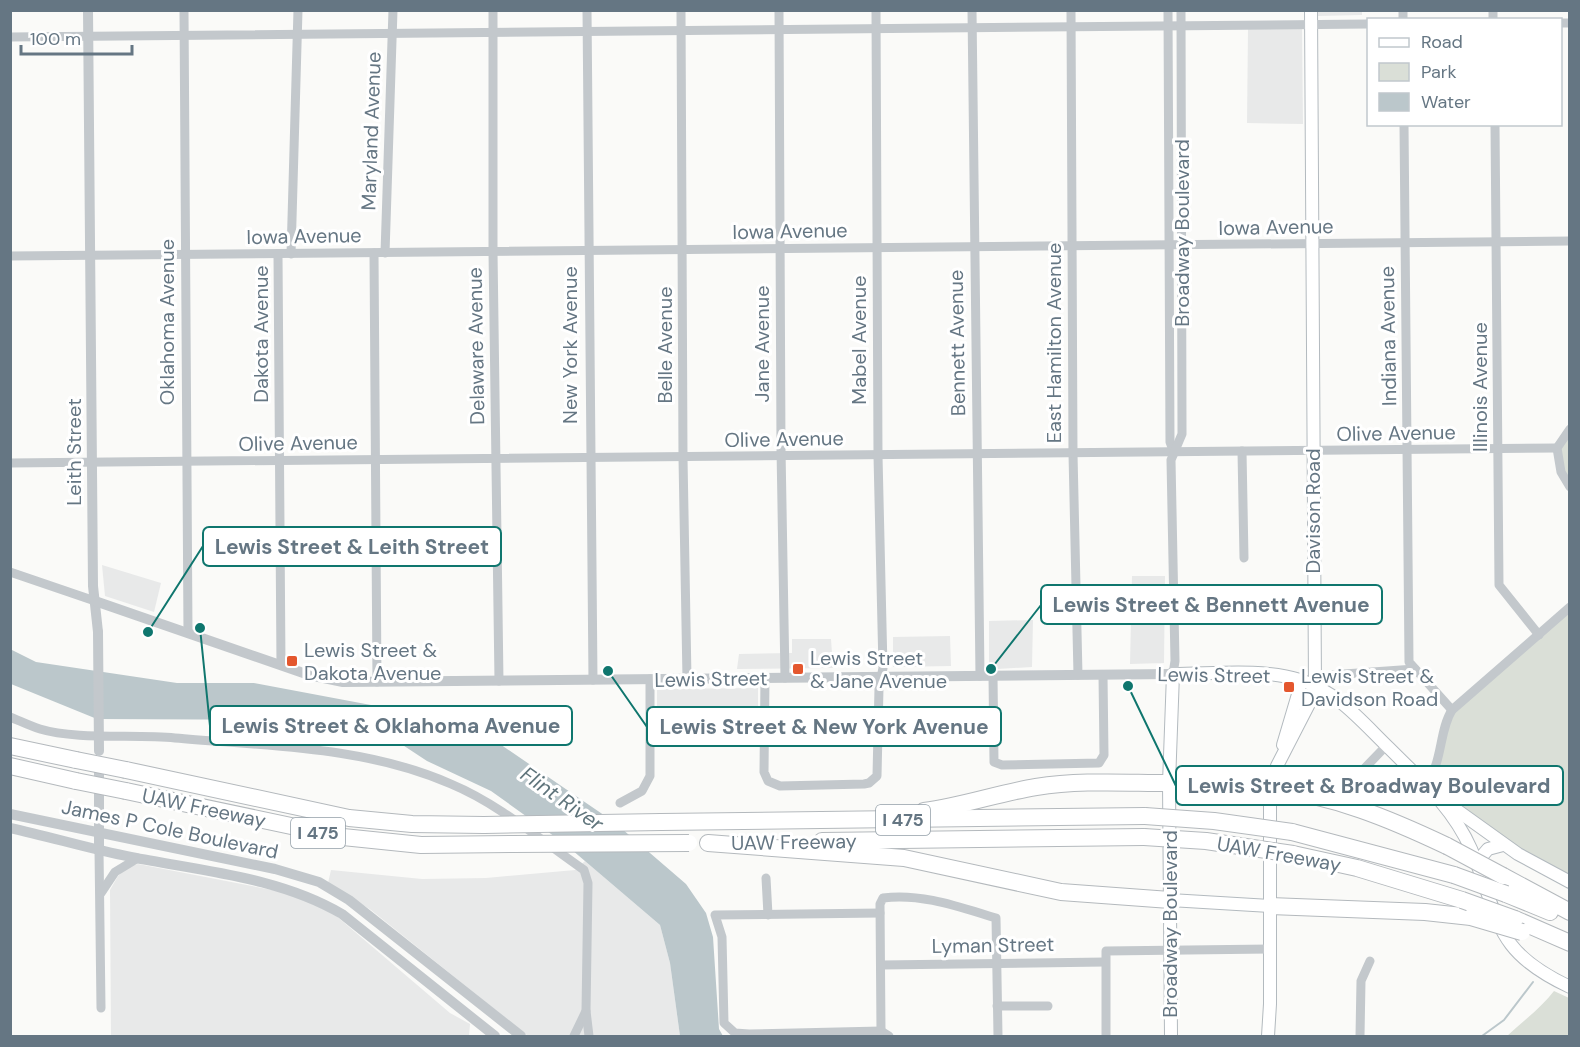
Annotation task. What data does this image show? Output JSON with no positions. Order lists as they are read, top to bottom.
{
  "streets": {
    "highway": ["UAW Freeway", "I 475"],
    "main road": ["Broadway Boulevard", "Davison Road", "Lewis Street"],
    "street": [
      "Maryland Avenue",
      "Iowa Avenue",
      "Oklahoma Avenue",
      "Dakota Avenue",
      "Indiana Avenue",
      "Mabel Avenue",
      "Bennett Avenue",
      "East Hamilton Avenue",
      "Jane Avenue",
      "New York Avenue",
      "Belle Avenue",
      "Delaware Avenue",
      "Illinois Avenue",
      "Olive Avenue",
      "Leith Street",
      "James P Cole Boulevard",
      "Lyman Street"
    ]
  },
  "crossings": [
    ["Maryland Avenue", "Iowa Avenue"],
    ["Iowa Avenue", "Broadway Boulevard"],
    ["Iowa Avenue", "Oklahoma Avenue"],
    ["Iowa Avenue", "Dakota Avenue"],
    ["Iowa Avenue", "Indiana Avenue"],
    ["Iowa Avenue", "Mabel Avenue"],
    ["Iowa Avenue", "Bennett Avenue"],
    ["Iowa Avenue", "East Hamilton Avenue"],
    ["Iowa Avenue", "Jane Avenue"],
    ["Iowa Avenue", "New York Avenue"],
    ["Iowa Avenue", "Belle Avenue"],
    ["Iowa Avenue", "Delaware Avenue"],
    ["Iowa Avenue", "Illinois Avenue"],
    ["Iowa Avenue", "Leith Street"],
    ["Iowa Avenue", "Davison Road"],
    ["Broadway Boulevard", "Olive Avenue"],
    ["Broadway Boulevard", "Lewis Street"],
    ["Oklahoma Avenue", "Olive Avenue"],
    ["Oklahoma Avenue", "Lewis Street"],
    ["Dakota Avenue", "Olive Avenue"],
    ["Dakota Avenue", "Lewis Street"],
    ["Indiana Avenue", "Olive Avenue"],
    ["Mabel Avenue", "Olive Avenue"],
    ["Mabel Avenue", "Lewis Street"],
    ["Bennett Avenue", "Olive Avenue"],
    ["Bennett Avenue", "Lewis Street"],
    ["East Hamilton Avenue", "Olive Avenue"],
    ["East Hamilton Avenue", "Lewis Street"],
    ["Jane Avenue", "Olive Avenue"],
    ["Jane Avenue", "Lewis Street"],
    ["New York Avenue", "Olive Avenue"],
    ["New York Avenue", "Lewis Street"],
    ["Belle Avenue", "Olive Avenue"],
    ["Belle Avenue", "Lewis Street"],
    ["Delaware Avenue", "Olive Avenue"],
    ["Delaware Avenue", "Lewis Street"],
    ["Illinois Avenue", "Olive Avenue"],
    ["Olive Avenue", "Leith Street"],
    ["Olive Avenue", "Davison Road"],
    ["Leith Street", "Lewis Street"],
    ["Leith Street", "James P Cole Boulevard"],
    ["Davison Road", "Lewis Street"]
  ],
  "water": ["Flint River"],
  "places": {
    "other": [
      "Lewis Street & Oklahoma Avenue",
      "Lewis Street & Leith Street",
      "Lewis Street & Bennett Avenue",
      "Lewis Street & New York Avenue",
      "Lewis Street & Broadway Boulevard"
    ],
    "transit": ["Lewis Street & Dakota Avenue", "Lewis Street & Jane Avenue", "Lewis Street & Davidson Road"]
  },
  "legend": ["Road", "Park", "Water"],
  "scale_bar": "100 m"
}
